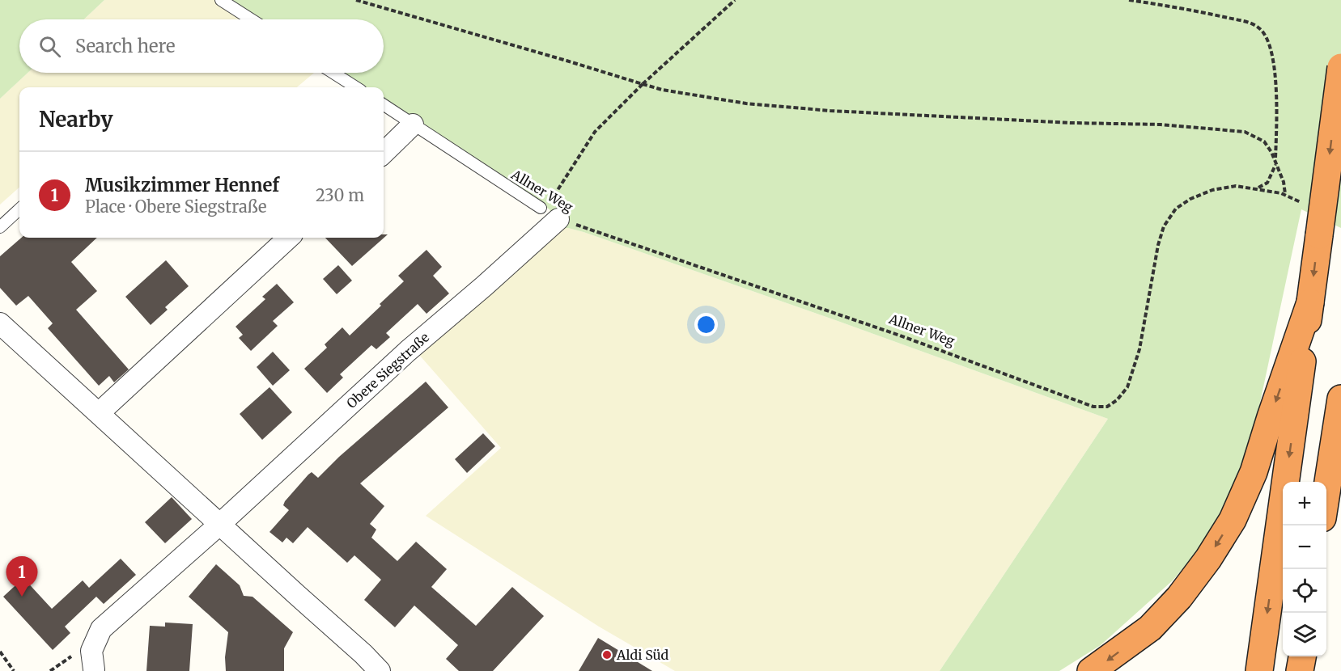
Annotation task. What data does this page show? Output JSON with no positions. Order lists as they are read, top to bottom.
{
  "streets": {
    "street": ["Obere Siegstraße"],
    "lane": ["Allner Weg"]
  },
  "crossings": [
    ["Allner Weg", "Obere Siegstraße"]
  ],
  "places": ["Aldi Süd"],
  "page": {
    "search": "Search here",
    "heading": "Nearby",
    "list": [
      {
        "mark": "1",
        "name": "Musikzimmer Hennef",
        "note": "Place · Obere Siegstraße",
        "value": "230 m"
      }
    ],
    "map_buttons": ["+", "−"],
    "pins": "1"
  }
}
